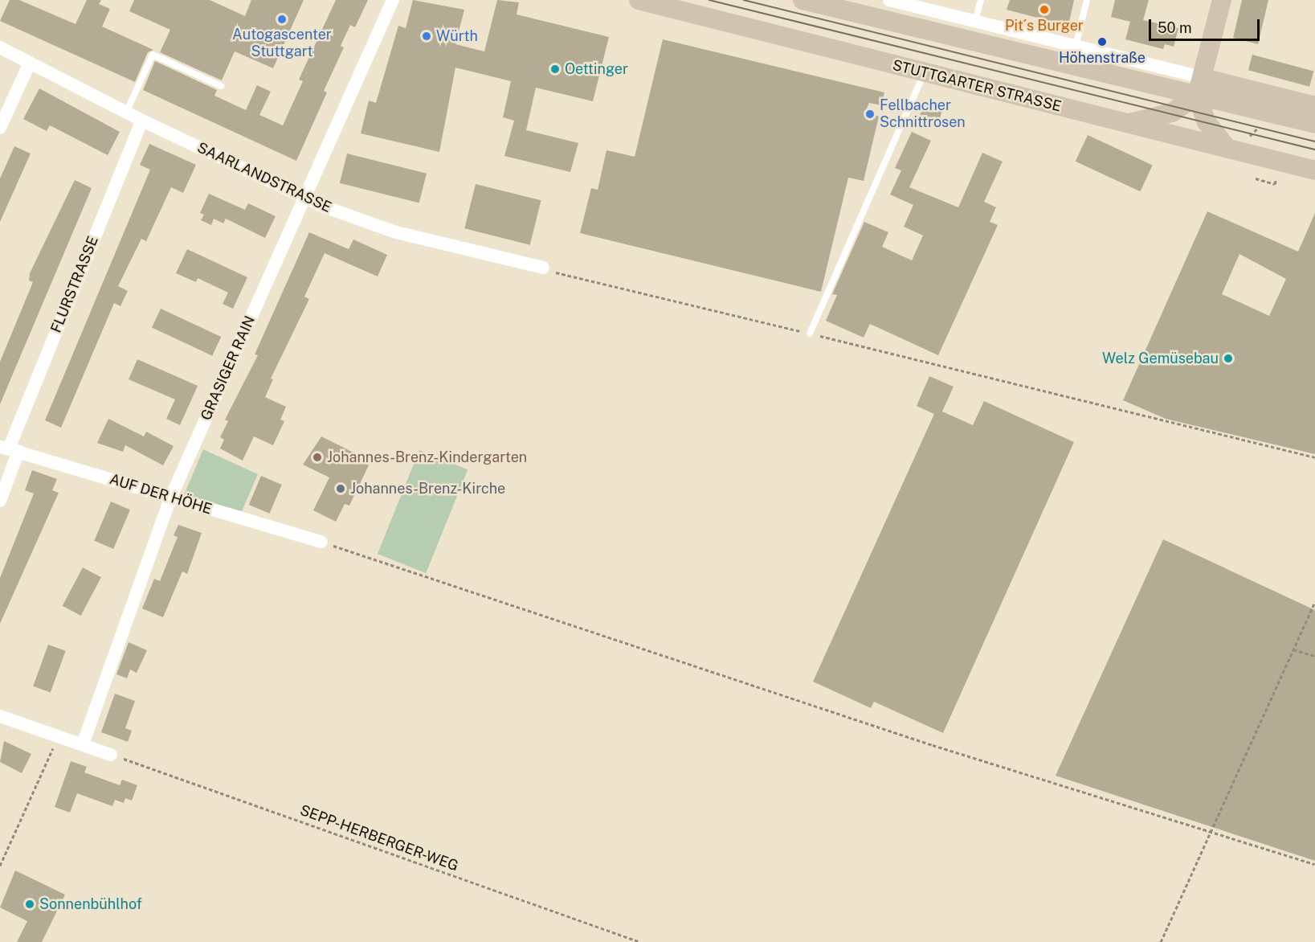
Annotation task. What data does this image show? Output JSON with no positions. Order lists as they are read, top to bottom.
{
  "streets": {
    "main road": ["STUTTGARTER STRASSE"],
    "street": [
      "SAARLANDSTRASSE",
      "FLURSTRASSE",
      "GRASIGER RAIN",
      "AUF DER HÖHE"
    ],
    "path": ["SEPP-HERBERGER-WEG"]
  },
  "crossings": [
    ["SAARLANDSTRASSE", "FLURSTRASSE"],
    ["SAARLANDSTRASSE", "GRASIGER RAIN"],
    ["FLURSTRASSE", "AUF DER HÖHE"],
    ["GRASIGER RAIN", "AUF DER HÖHE"]
  ],
  "places": [
    "Pit´s Burger",
    "Autogascenter Stuttgart",
    "Würth",
    "Höhenstraße",
    "Oettinger",
    "Fellbacher Schnittrosen",
    "Welz Gemüsebau",
    "Johannes-Brenz-Kindergarten",
    "Johannes-Brenz-Kirche",
    "Sonnenbühlhof"
  ],
  "scale_bar": "50 m"
}
